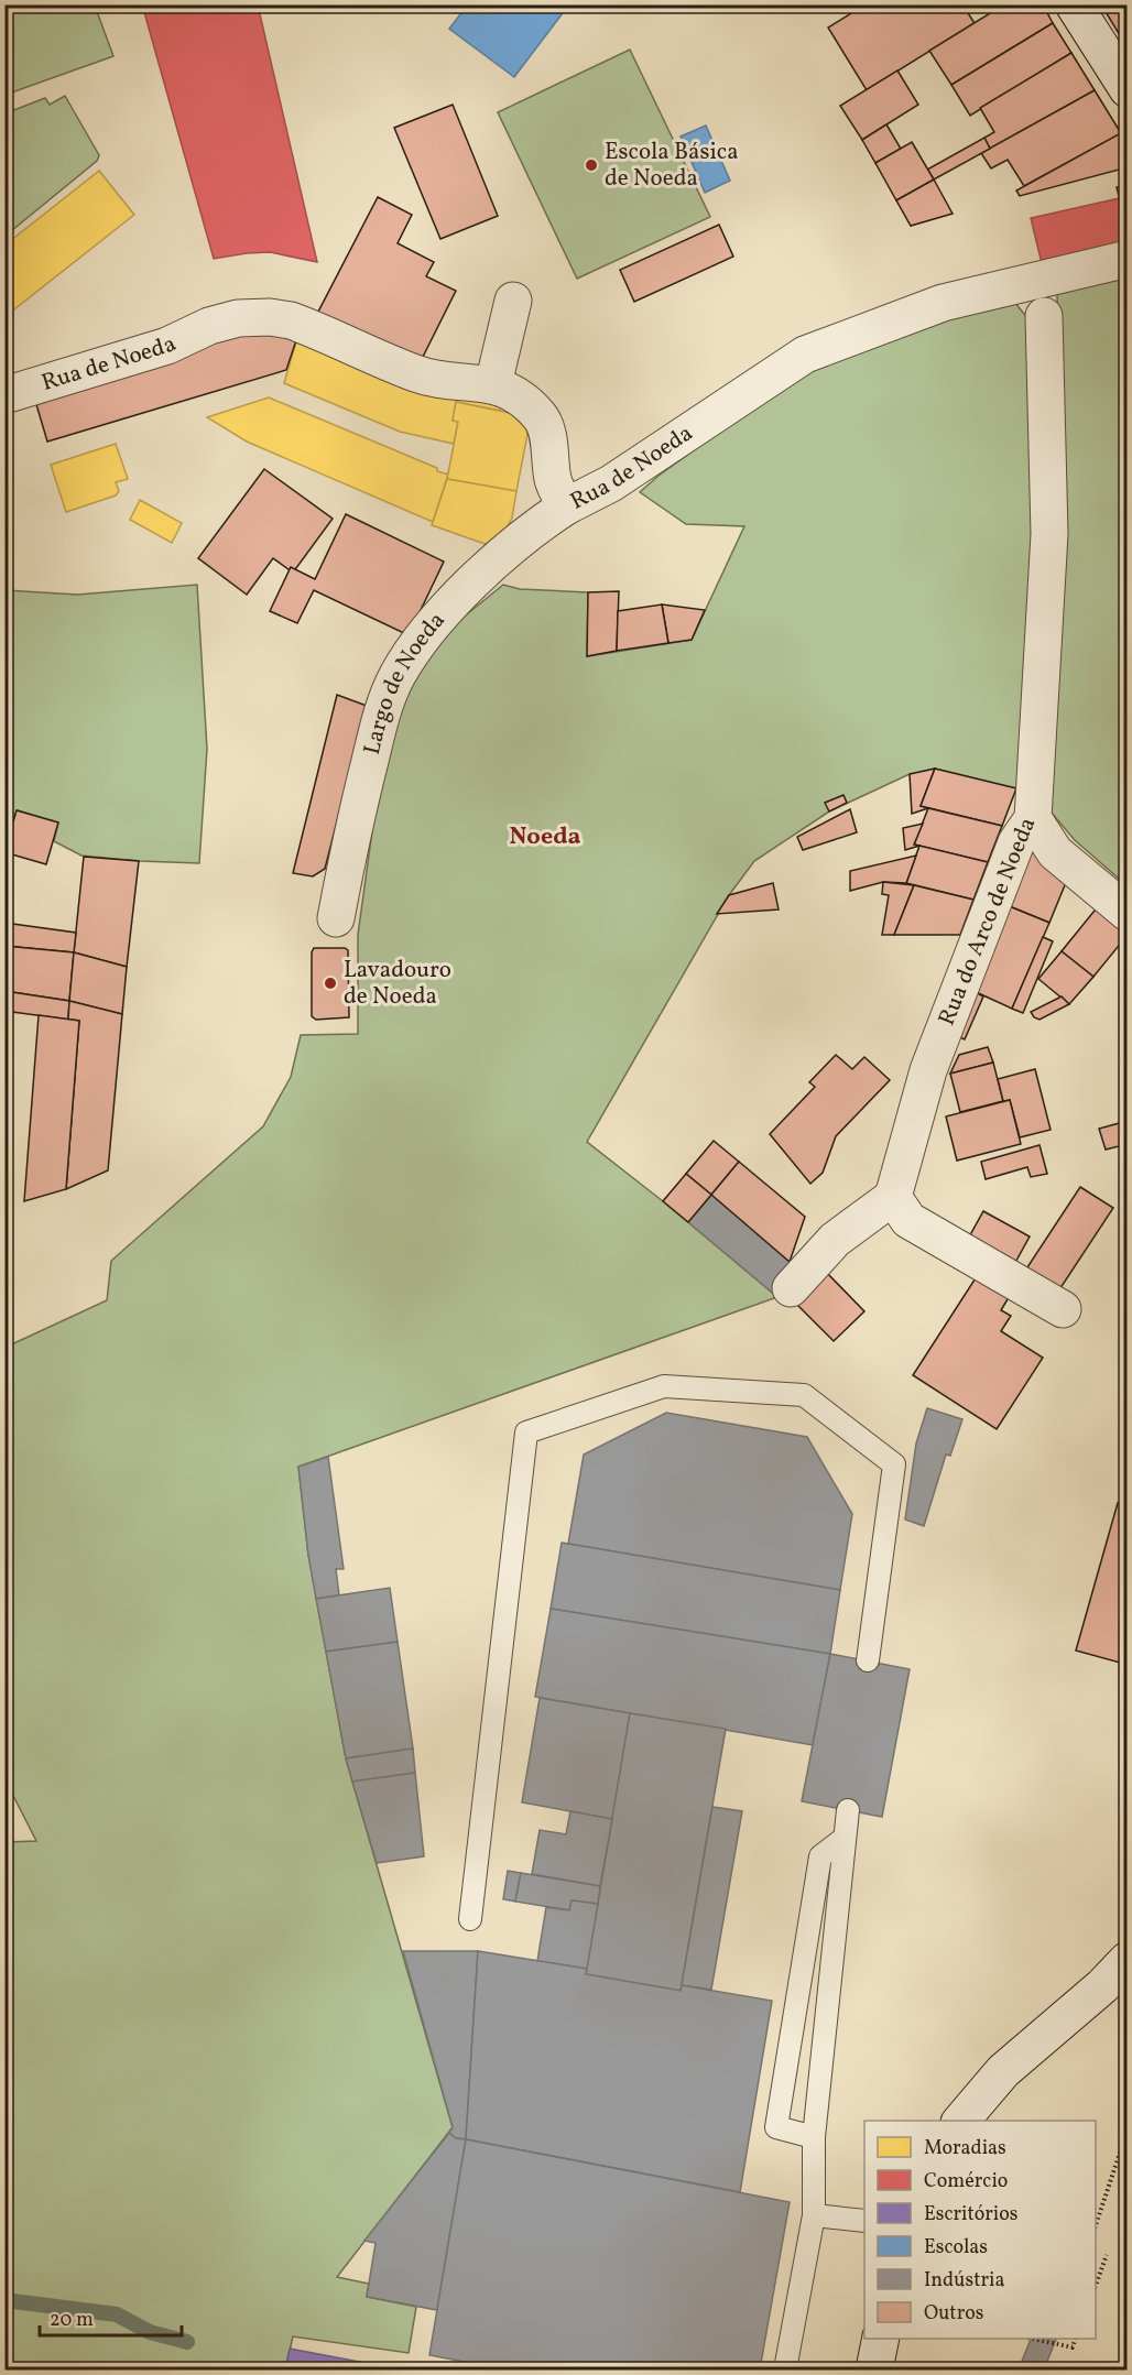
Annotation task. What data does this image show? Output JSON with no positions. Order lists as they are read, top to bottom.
{
  "streets": {
    "street": ["Rua de Noeda", "Largo de Noeda", "Rua do Arco de Noeda"]
  },
  "crossings": [
    ["Rua de Noeda", "Largo de Noeda"],
    ["Rua de Noeda", "Rua do Arco de Noeda"]
  ],
  "districts": ["Noeda"],
  "places": ["Escola Básica de Noeda", "Lavadouro de Noeda"],
  "legend": [
    "Moradias",
    "Comércio",
    "Escritórios",
    "Escolas",
    "Indústria",
    "Outros"
  ],
  "scale_bar": "20 m"
}
